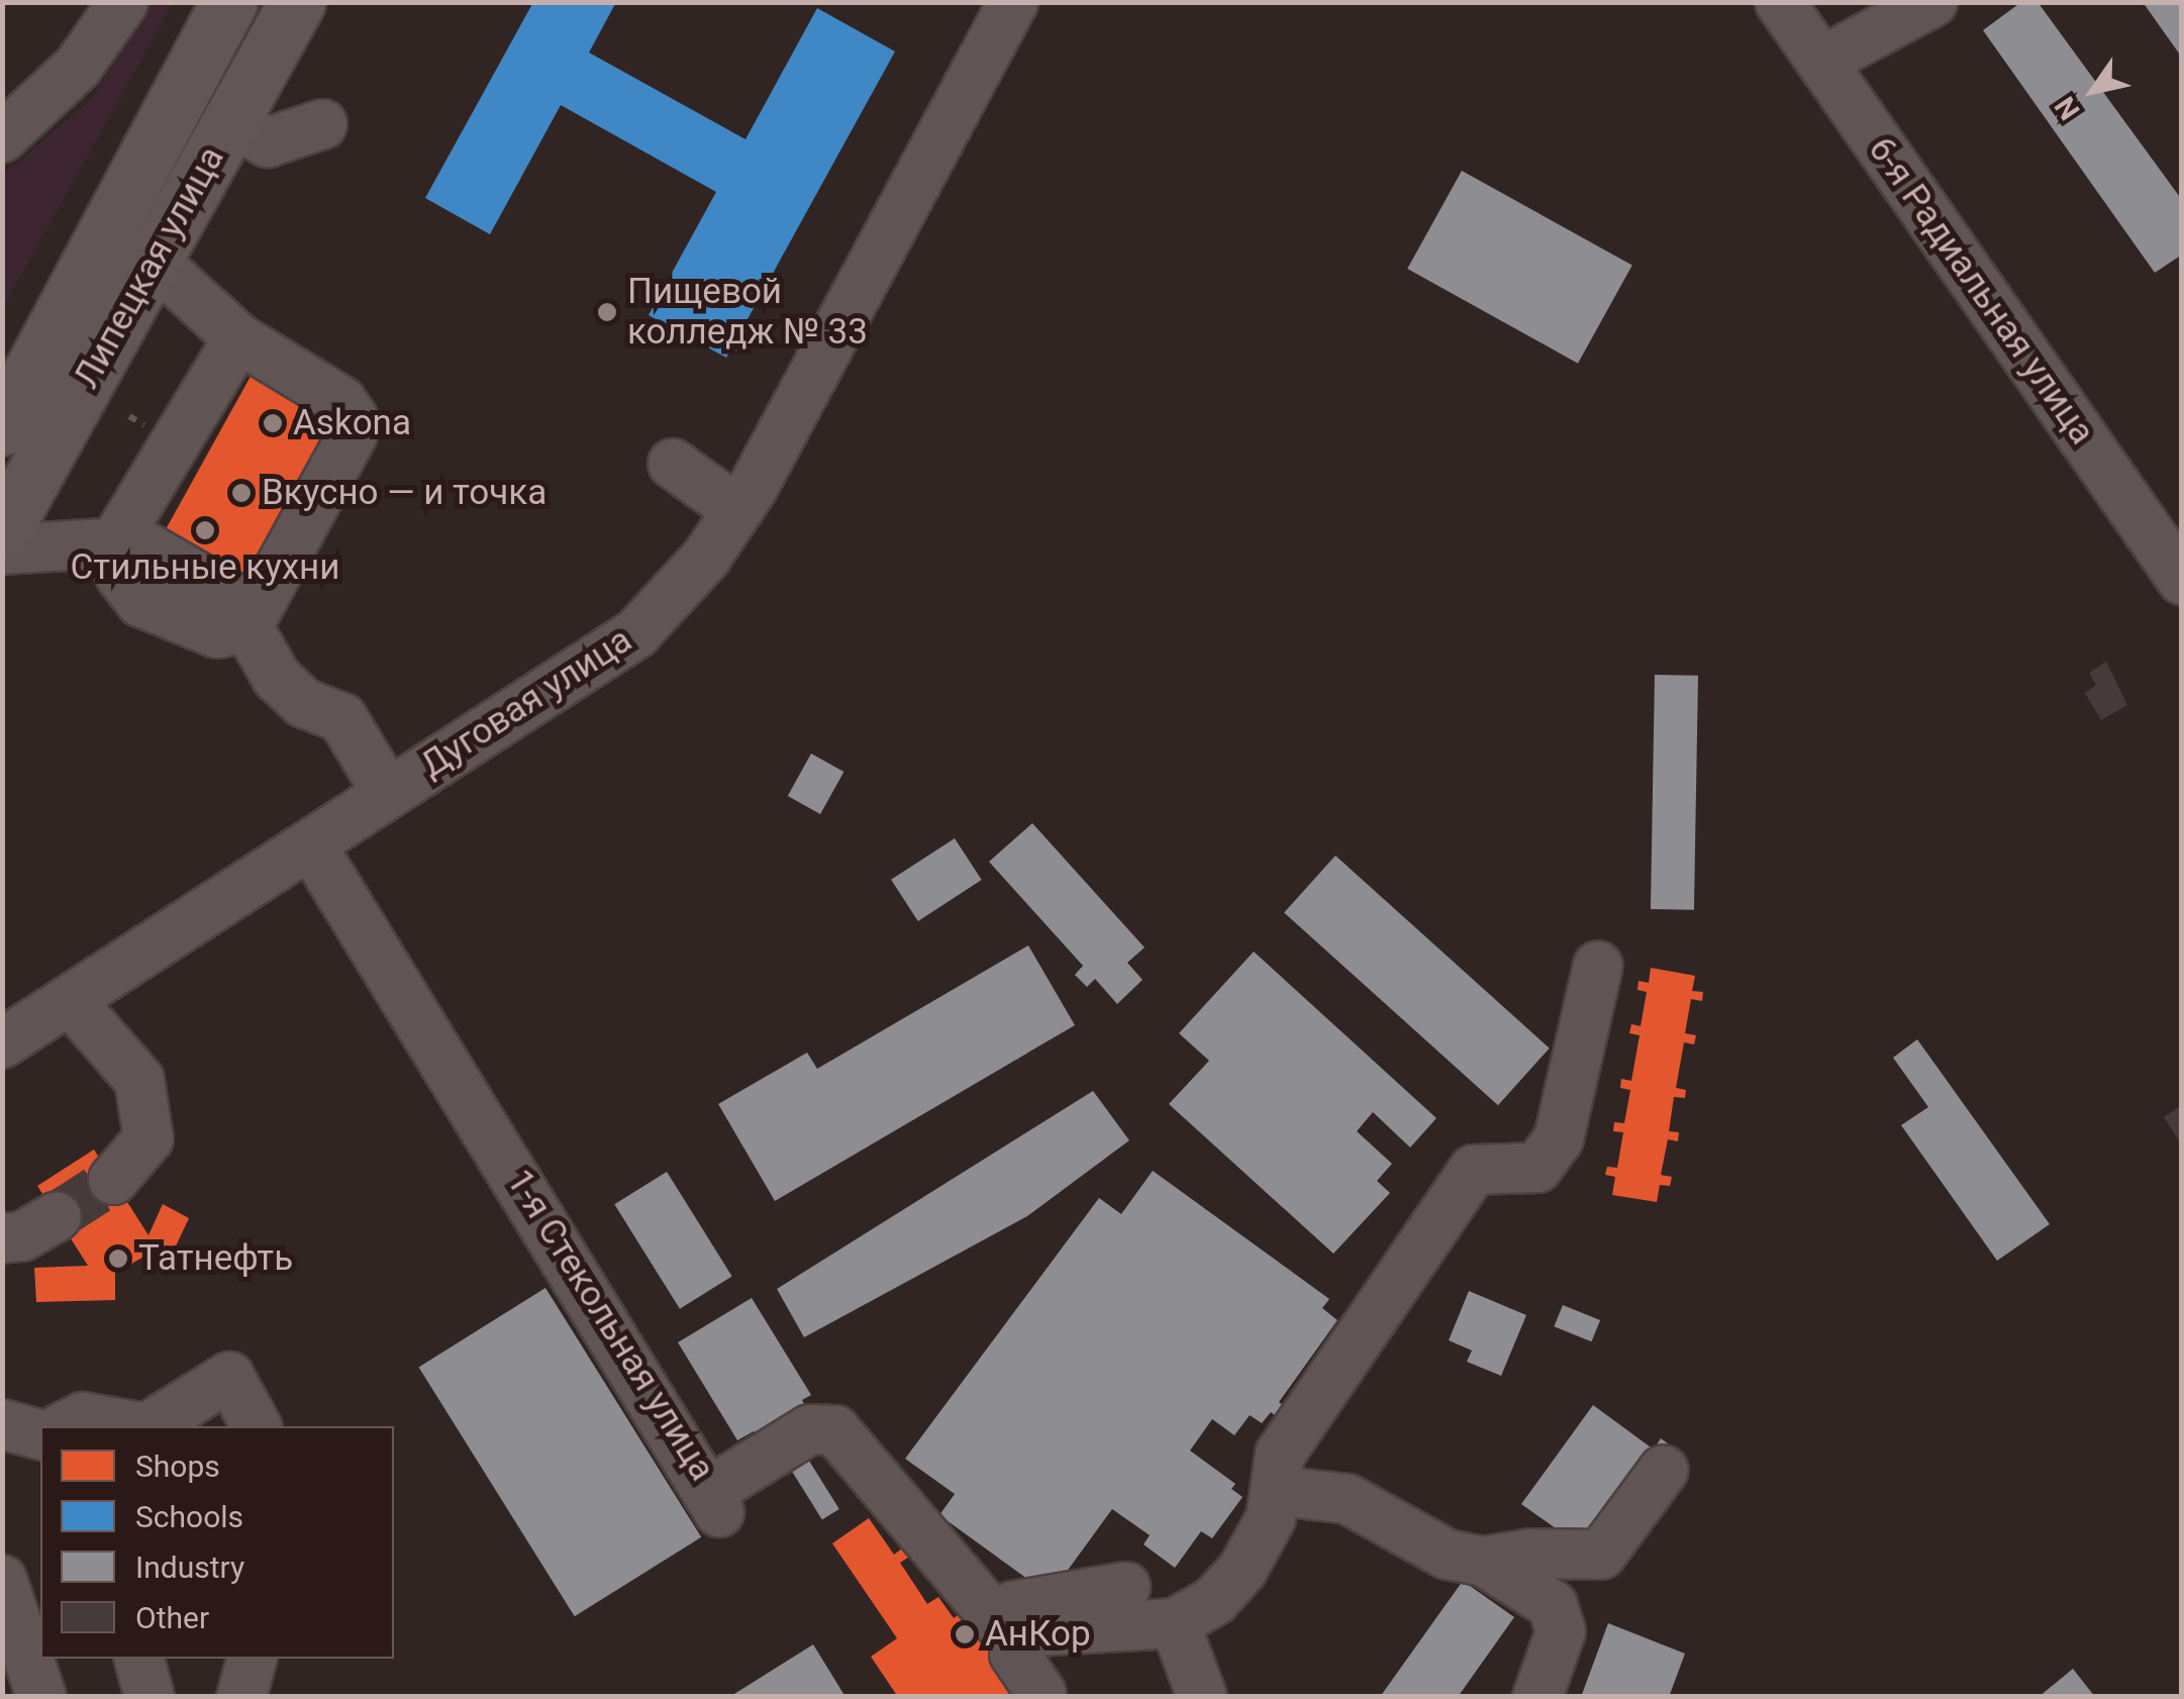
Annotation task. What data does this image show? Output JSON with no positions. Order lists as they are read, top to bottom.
{
  "streets": {
    "main road": ["Липецкая улица"],
    "street": ["6-я Радиальная улица", "Дуговая улица", "1-я Стекольная улица"]
  },
  "crossings": [
    ["Дуговая улица", "1-я Стекольная улица"]
  ],
  "places": [
    "Пищевой колледж № 33",
    "Askona",
    "Вкусно — и точка",
    "Стильные кухни",
    "Татнефть",
    "АнКор"
  ],
  "legend": [
    "Shops",
    "Schools",
    "Industry",
    "Other"
  ],
  "north": "bottom left"
}
